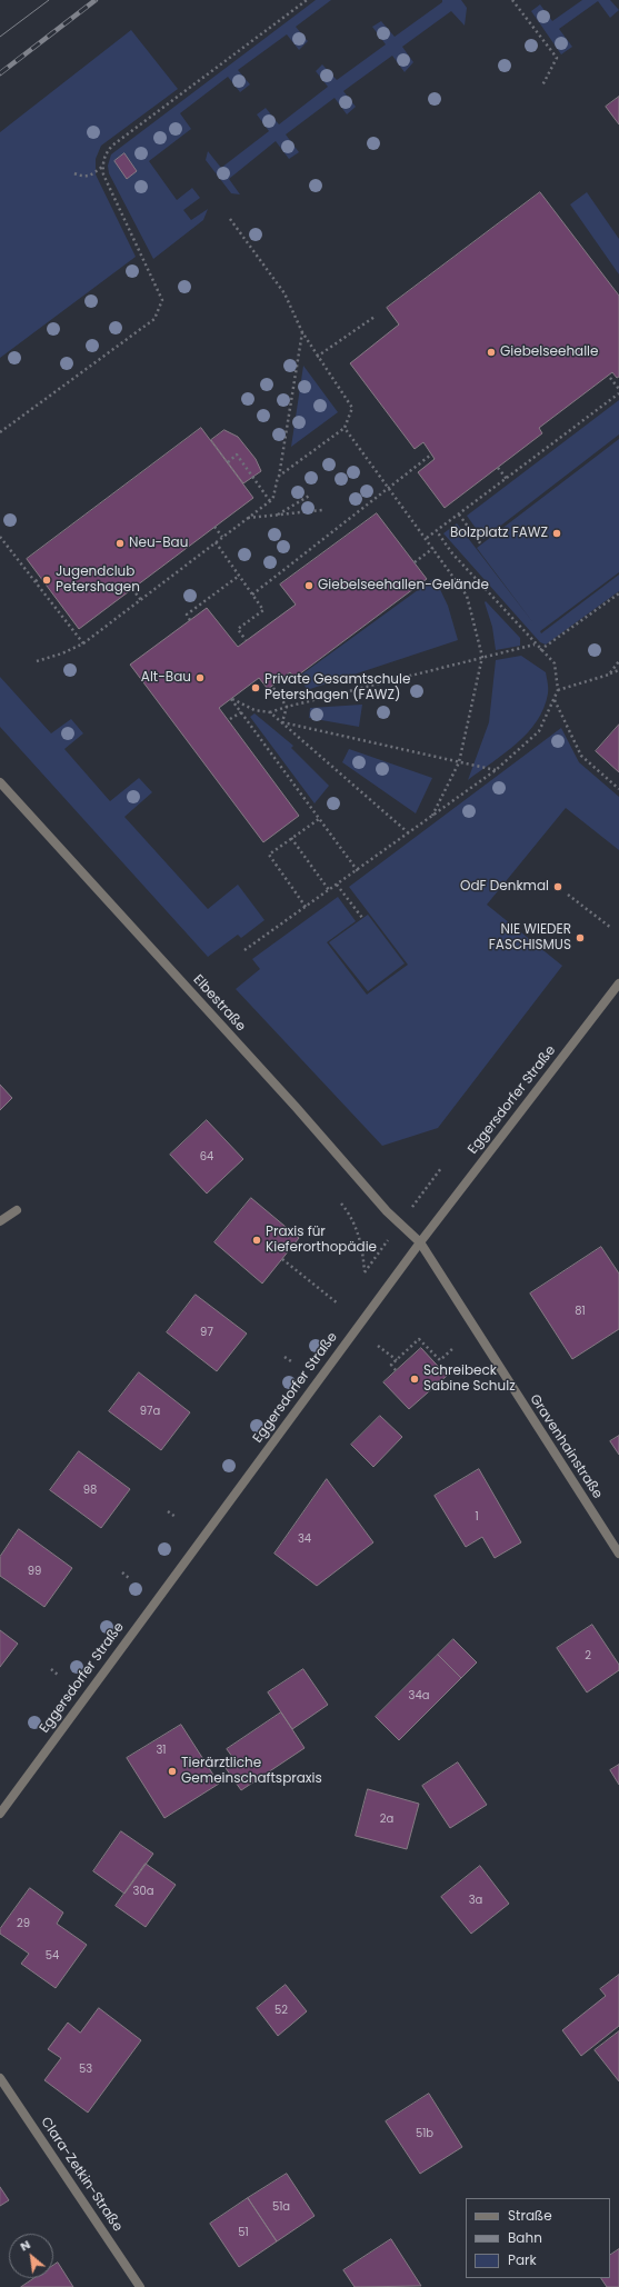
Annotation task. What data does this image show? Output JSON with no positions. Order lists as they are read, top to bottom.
{
  "streets": {
    "street": [
      "Elbestraße",
      "Eggersdorfer Straße",
      "Gravenhainstraße",
      "Clara-Zetkin-Straße"
    ]
  },
  "crossings": [
    ["Elbestraße", "Eggersdorfer Straße"],
    ["Elbestraße", "Gravenhainstraße"],
    ["Eggersdorfer Straße", "Gravenhainstraße"]
  ],
  "places": [
    "Giebelseehalle",
    "Bolzplatz FAWZ",
    "Neu-Bau",
    "Jugendclub Petershagen",
    "Giebelseehallen-Gelände",
    "Alt-Bau",
    "Private Gesamtschule Petershagen (FAWZ)",
    "OdF Denkmal",
    "NIE WIEDER FASCHISMUS",
    "Praxis für Kieferorthopädie",
    "Schreibeck Sabine Schulz",
    "Tierärztliche Gemeinschaftspraxis"
  ],
  "house_numbers": [
    "64",
    "81",
    "97",
    "97a",
    "98",
    "1",
    "34",
    "99",
    "2",
    "34a",
    "31",
    "2a",
    "30a",
    "3a",
    "29",
    "54",
    "52",
    "53",
    "51b",
    "51a",
    "51"
  ],
  "legend": ["Straße", "Bahn", "Park"],
  "north": "top left"
}
